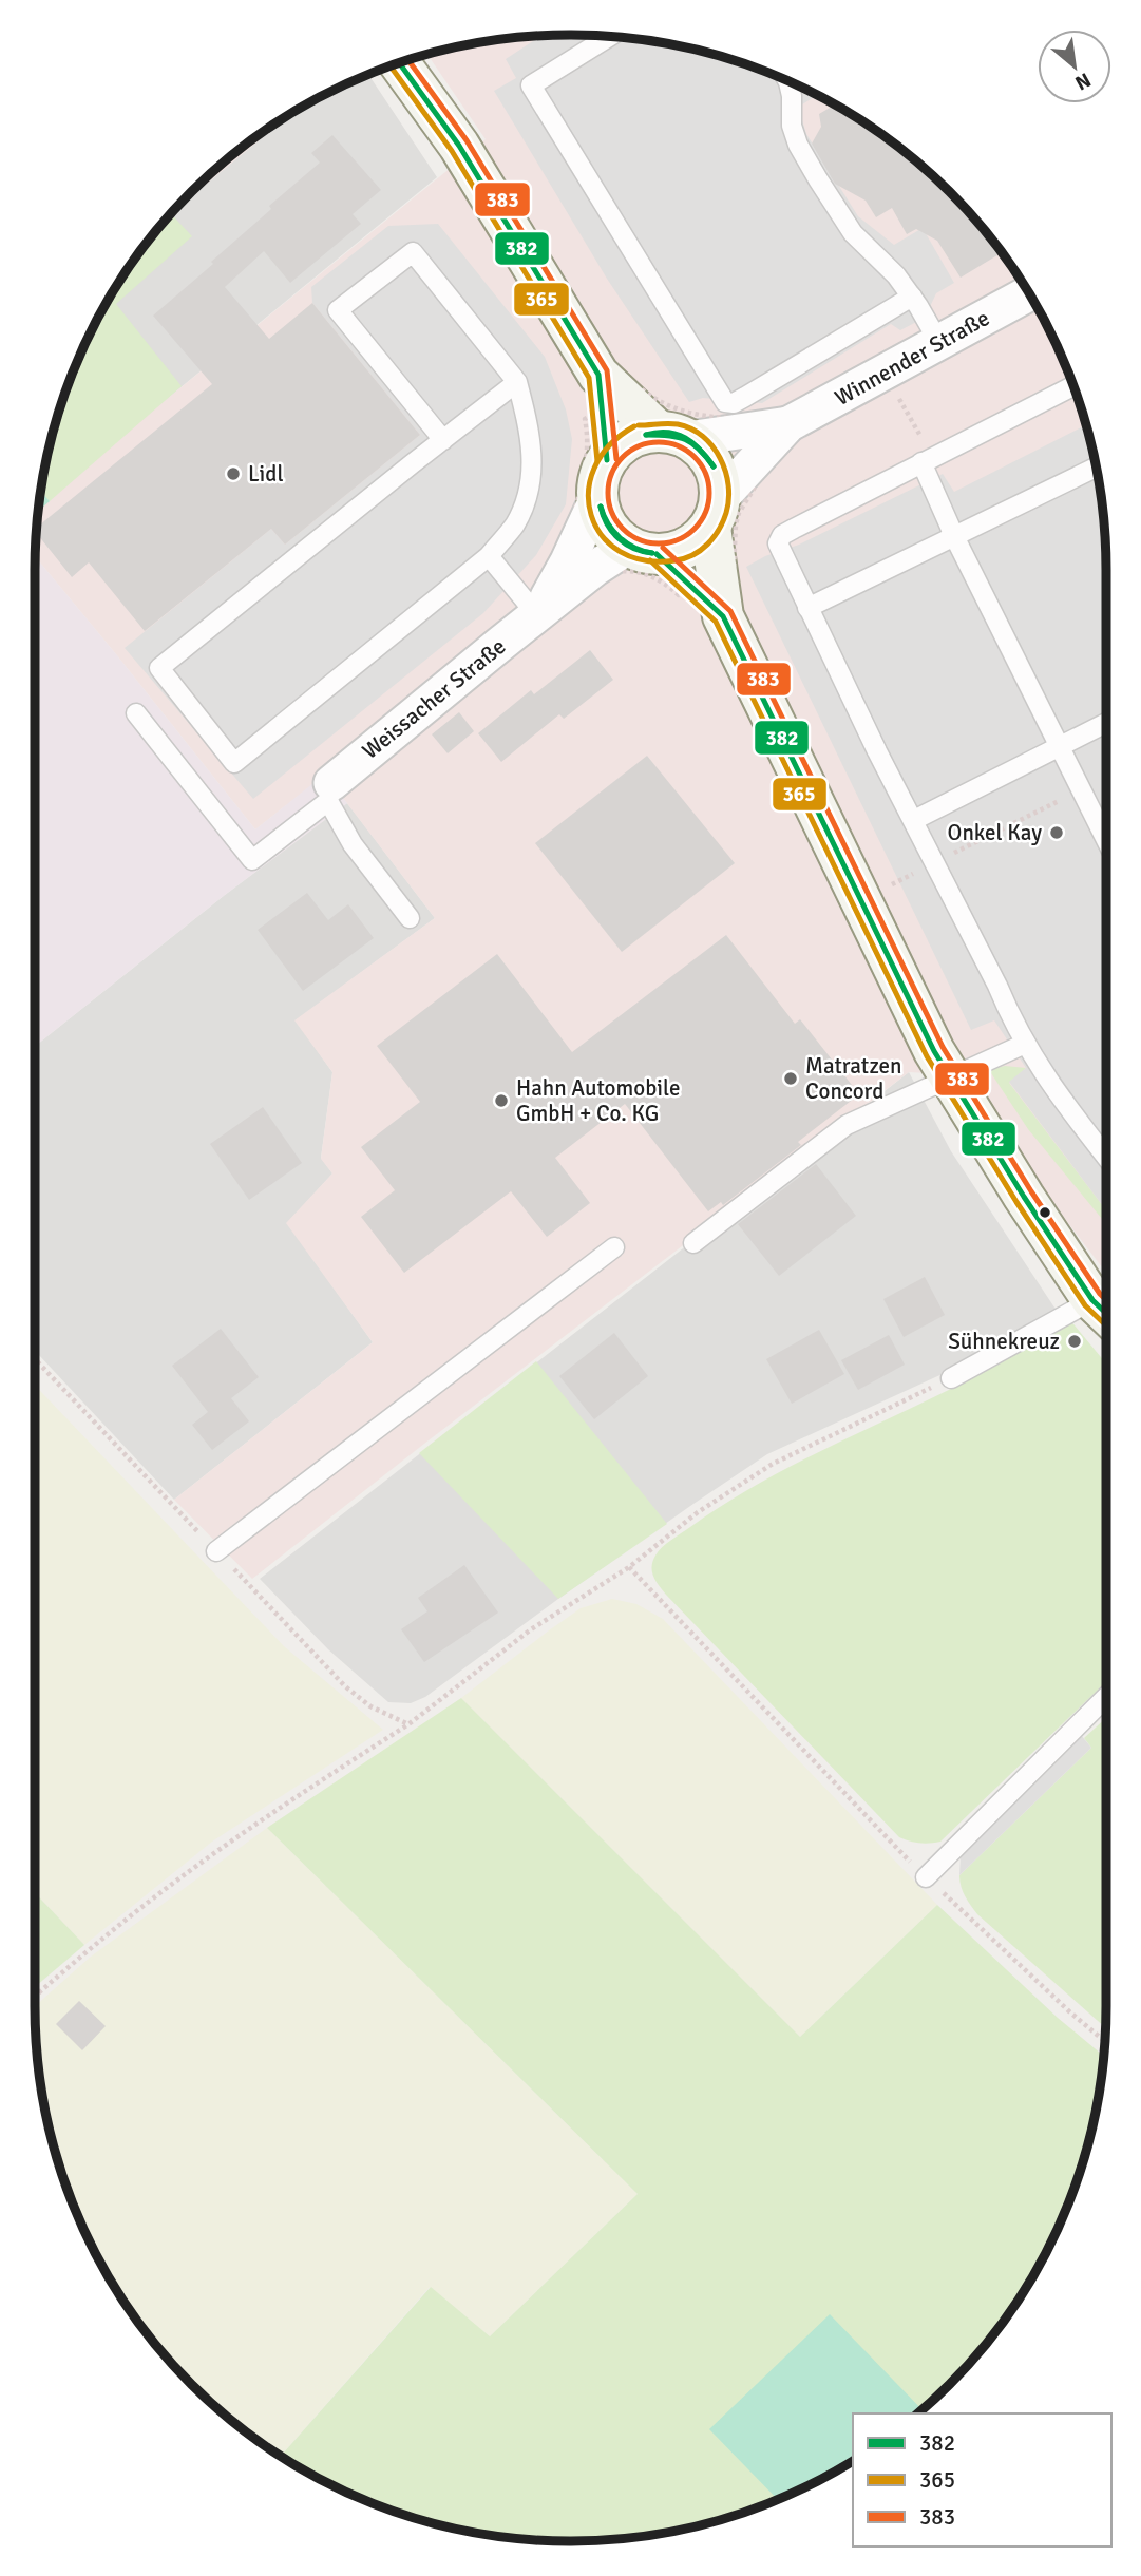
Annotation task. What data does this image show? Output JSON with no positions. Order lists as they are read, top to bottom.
{
  "streets": {
    "street": ["Winnender Straße", "Weissacher Straße"]
  },
  "crossings": [
    ["Winnender Straße", "Weissacher Straße"]
  ],
  "places": [
    "Lidl",
    "Onkel Kay",
    "Matratzen Concord",
    "Hahn Automobile GmbH + Co. KG",
    "Sühnekreuz"
  ],
  "lines": ["transit line 383", "transit line 382", "transit line 365"],
  "legend": ["382", "365", "383"],
  "north": "bottom right"
}
